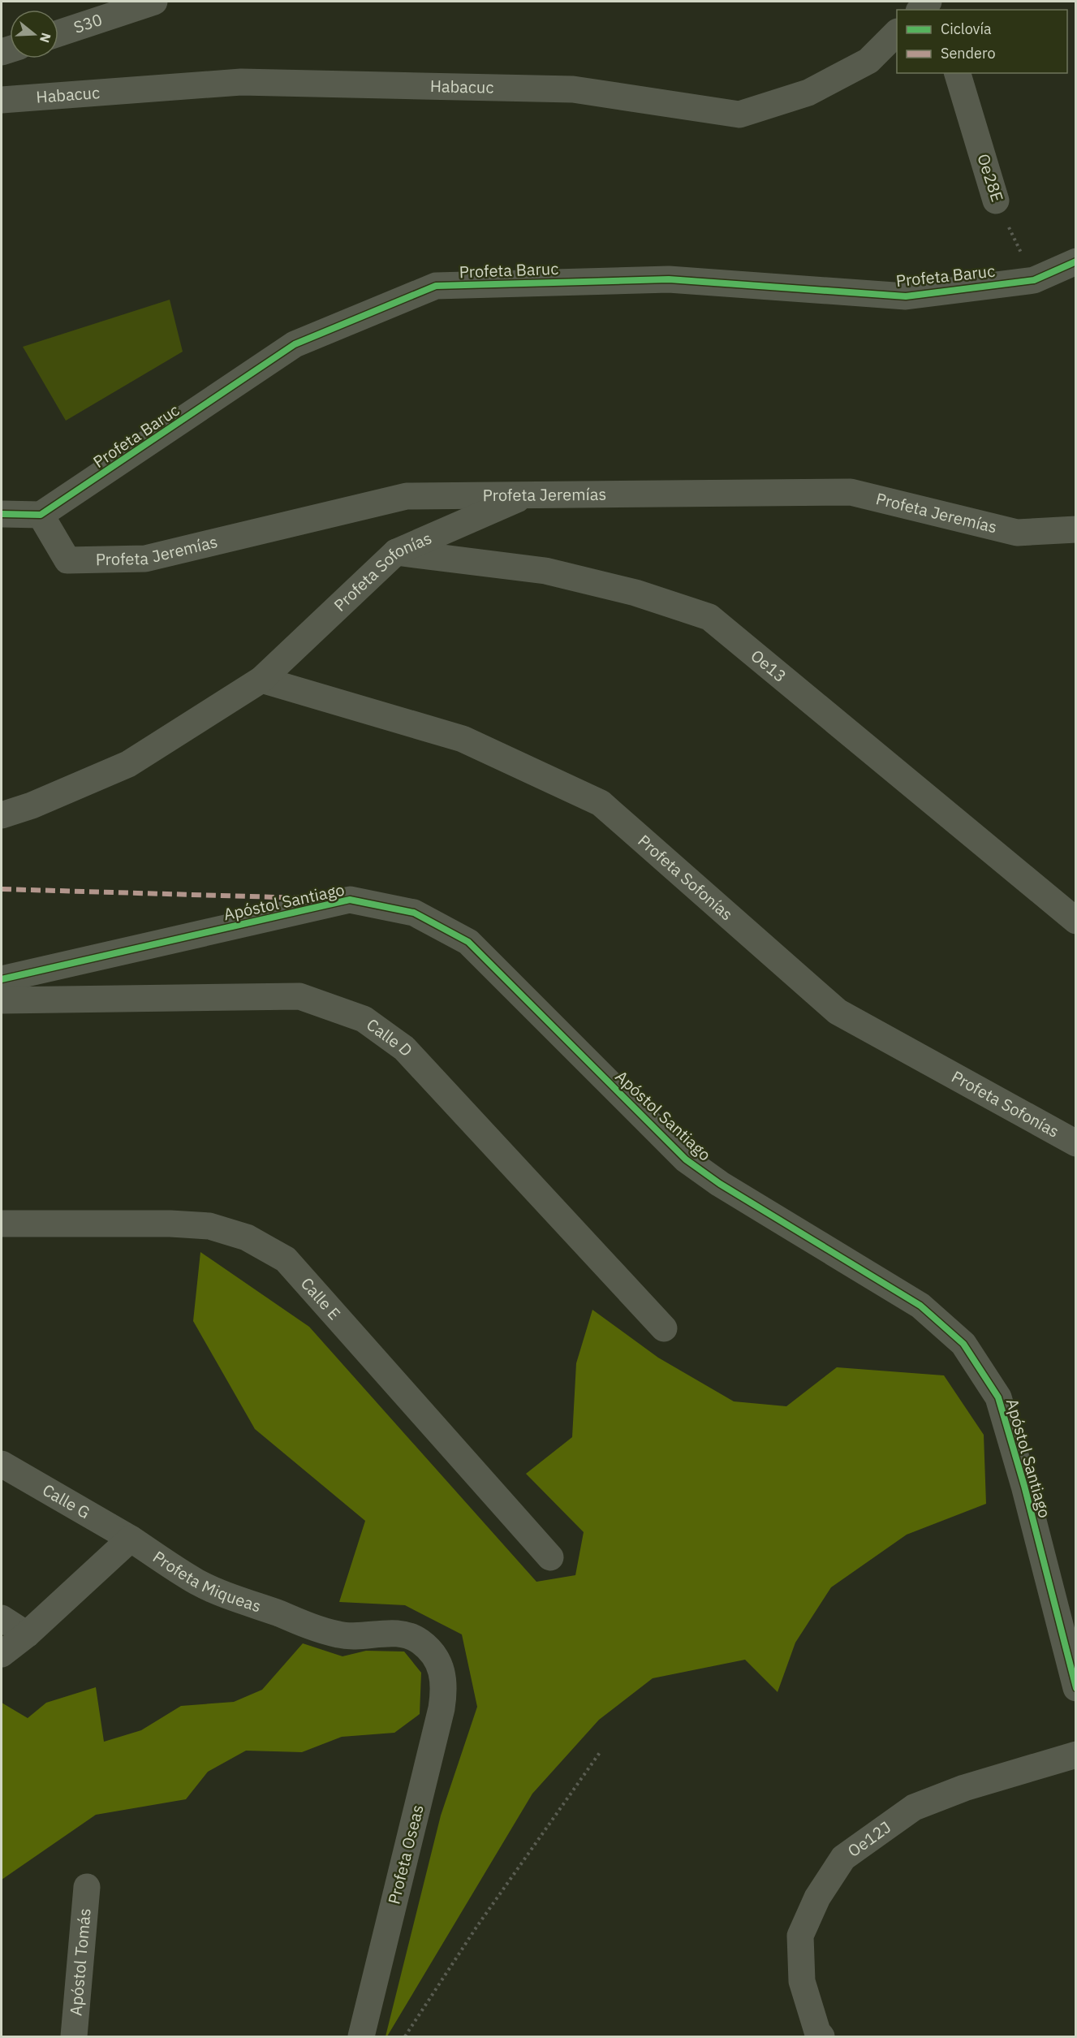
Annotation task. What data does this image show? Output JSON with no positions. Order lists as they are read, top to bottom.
{
  "streets": {
    "street": [
      "S30",
      "Habacuc",
      "Oe28E",
      "Profeta Baruc",
      "Profeta Jeremías",
      "Profeta Sofonías",
      "Oe13",
      "Apóstol Santiago",
      "Calle D",
      "Calle E",
      "Calle G",
      "Profeta Miqueas",
      "Oe12J",
      "Profeta Oseas",
      "Apóstol Tomás"
    ]
  },
  "crossings": [
    ["Oe28E", "Profeta Baruc"],
    ["Profeta Baruc", "Profeta Jeremías"],
    ["Profeta Jeremías", "Profeta Sofonías"],
    ["Profeta Sofonías", "Oe13"],
    ["Calle G", "Profeta Miqueas"],
    ["Profeta Miqueas", "Profeta Oseas"]
  ],
  "legend": ["Ciclovía", "Sendero"],
  "north": "right"
}
